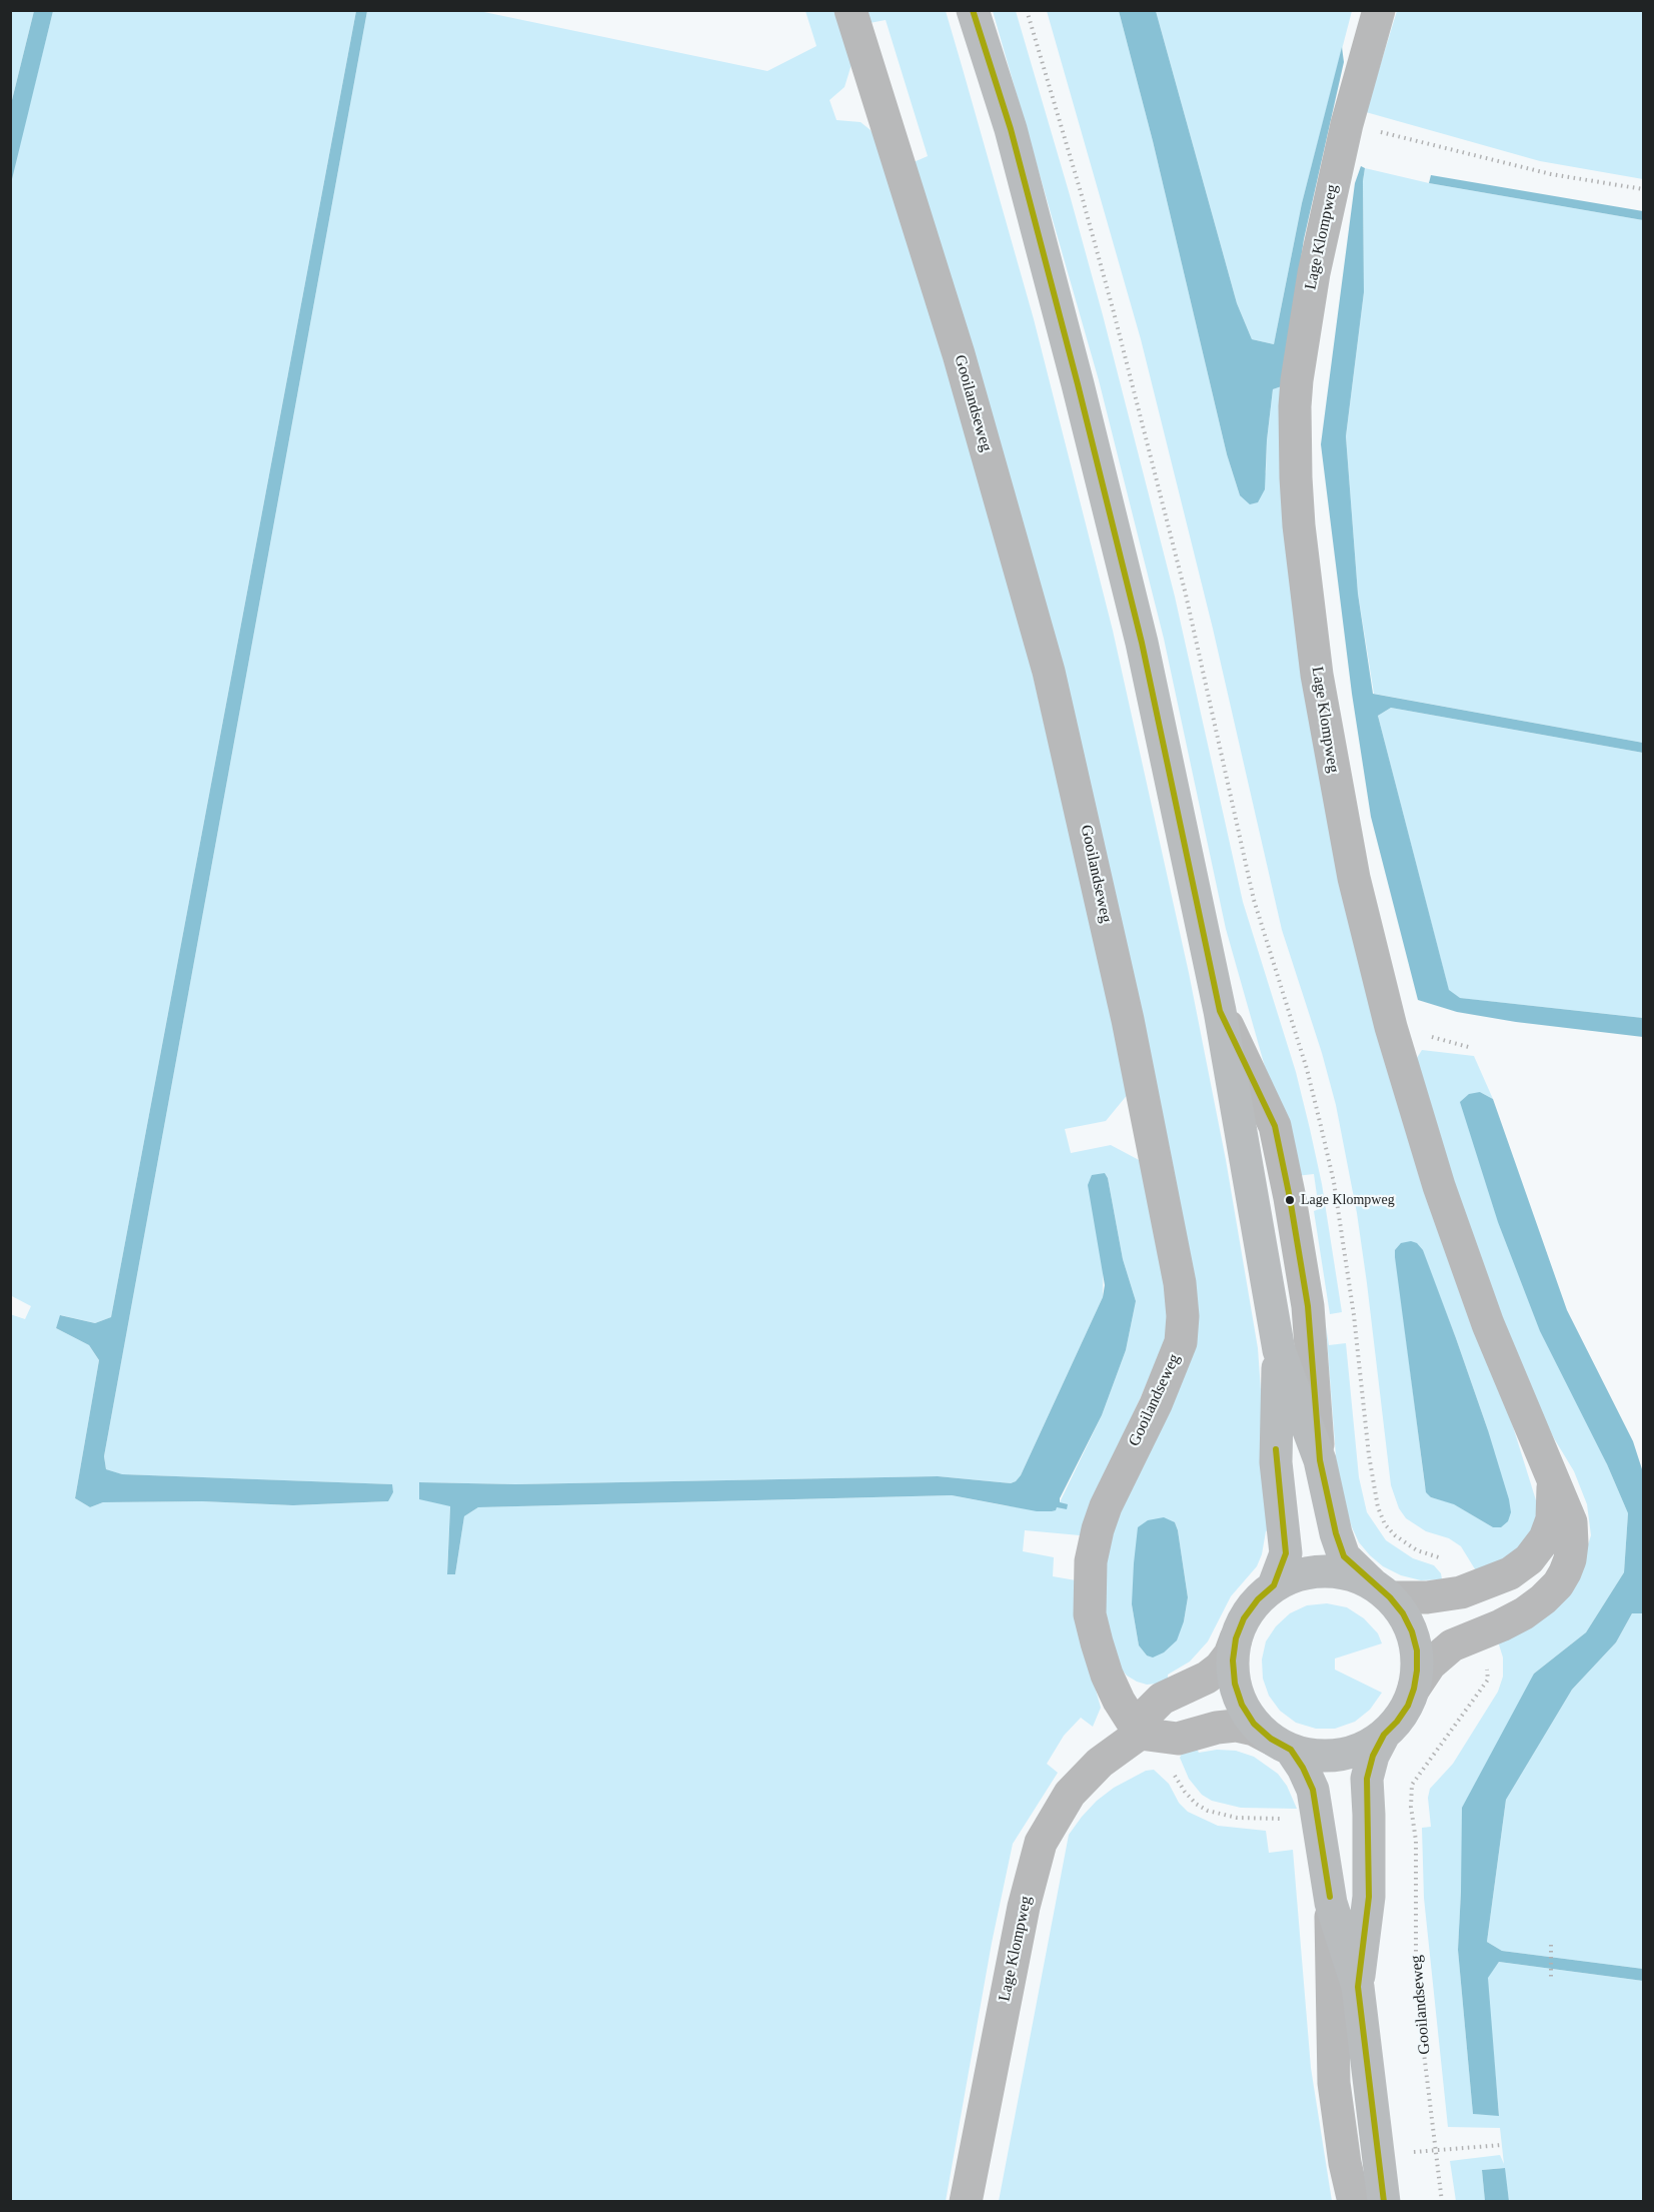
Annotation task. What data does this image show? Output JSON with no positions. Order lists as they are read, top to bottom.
{
  "streets": {
    "street": ["Lage Klompweg", "Gooilandseweg"]
  },
  "crossings": [
    ["Lage Klompweg", "Gooilandseweg"]
  ],
  "places": ["Lage Klompweg"]
}
